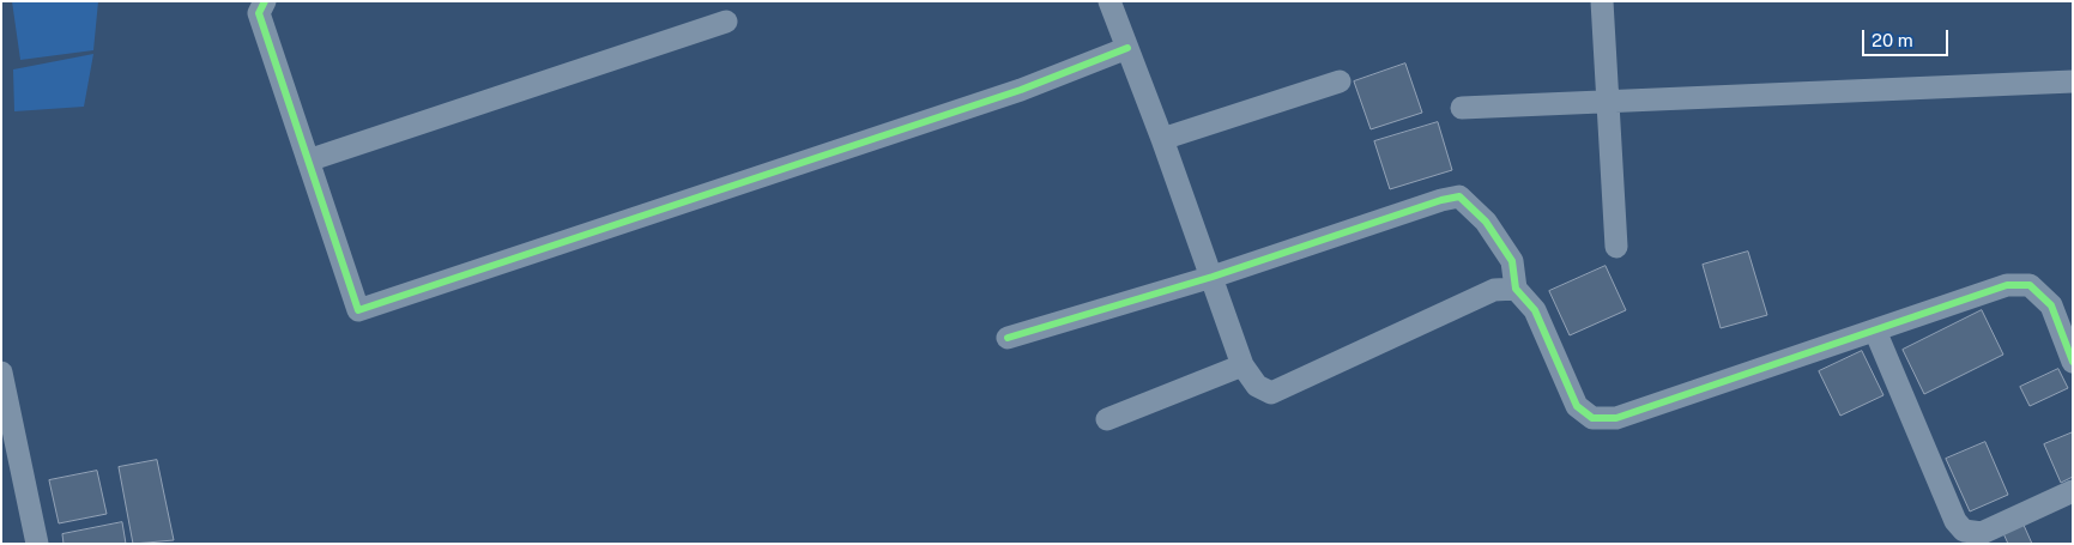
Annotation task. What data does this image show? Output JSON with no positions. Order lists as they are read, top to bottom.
{
  "scale_bar": "20 m"
}
